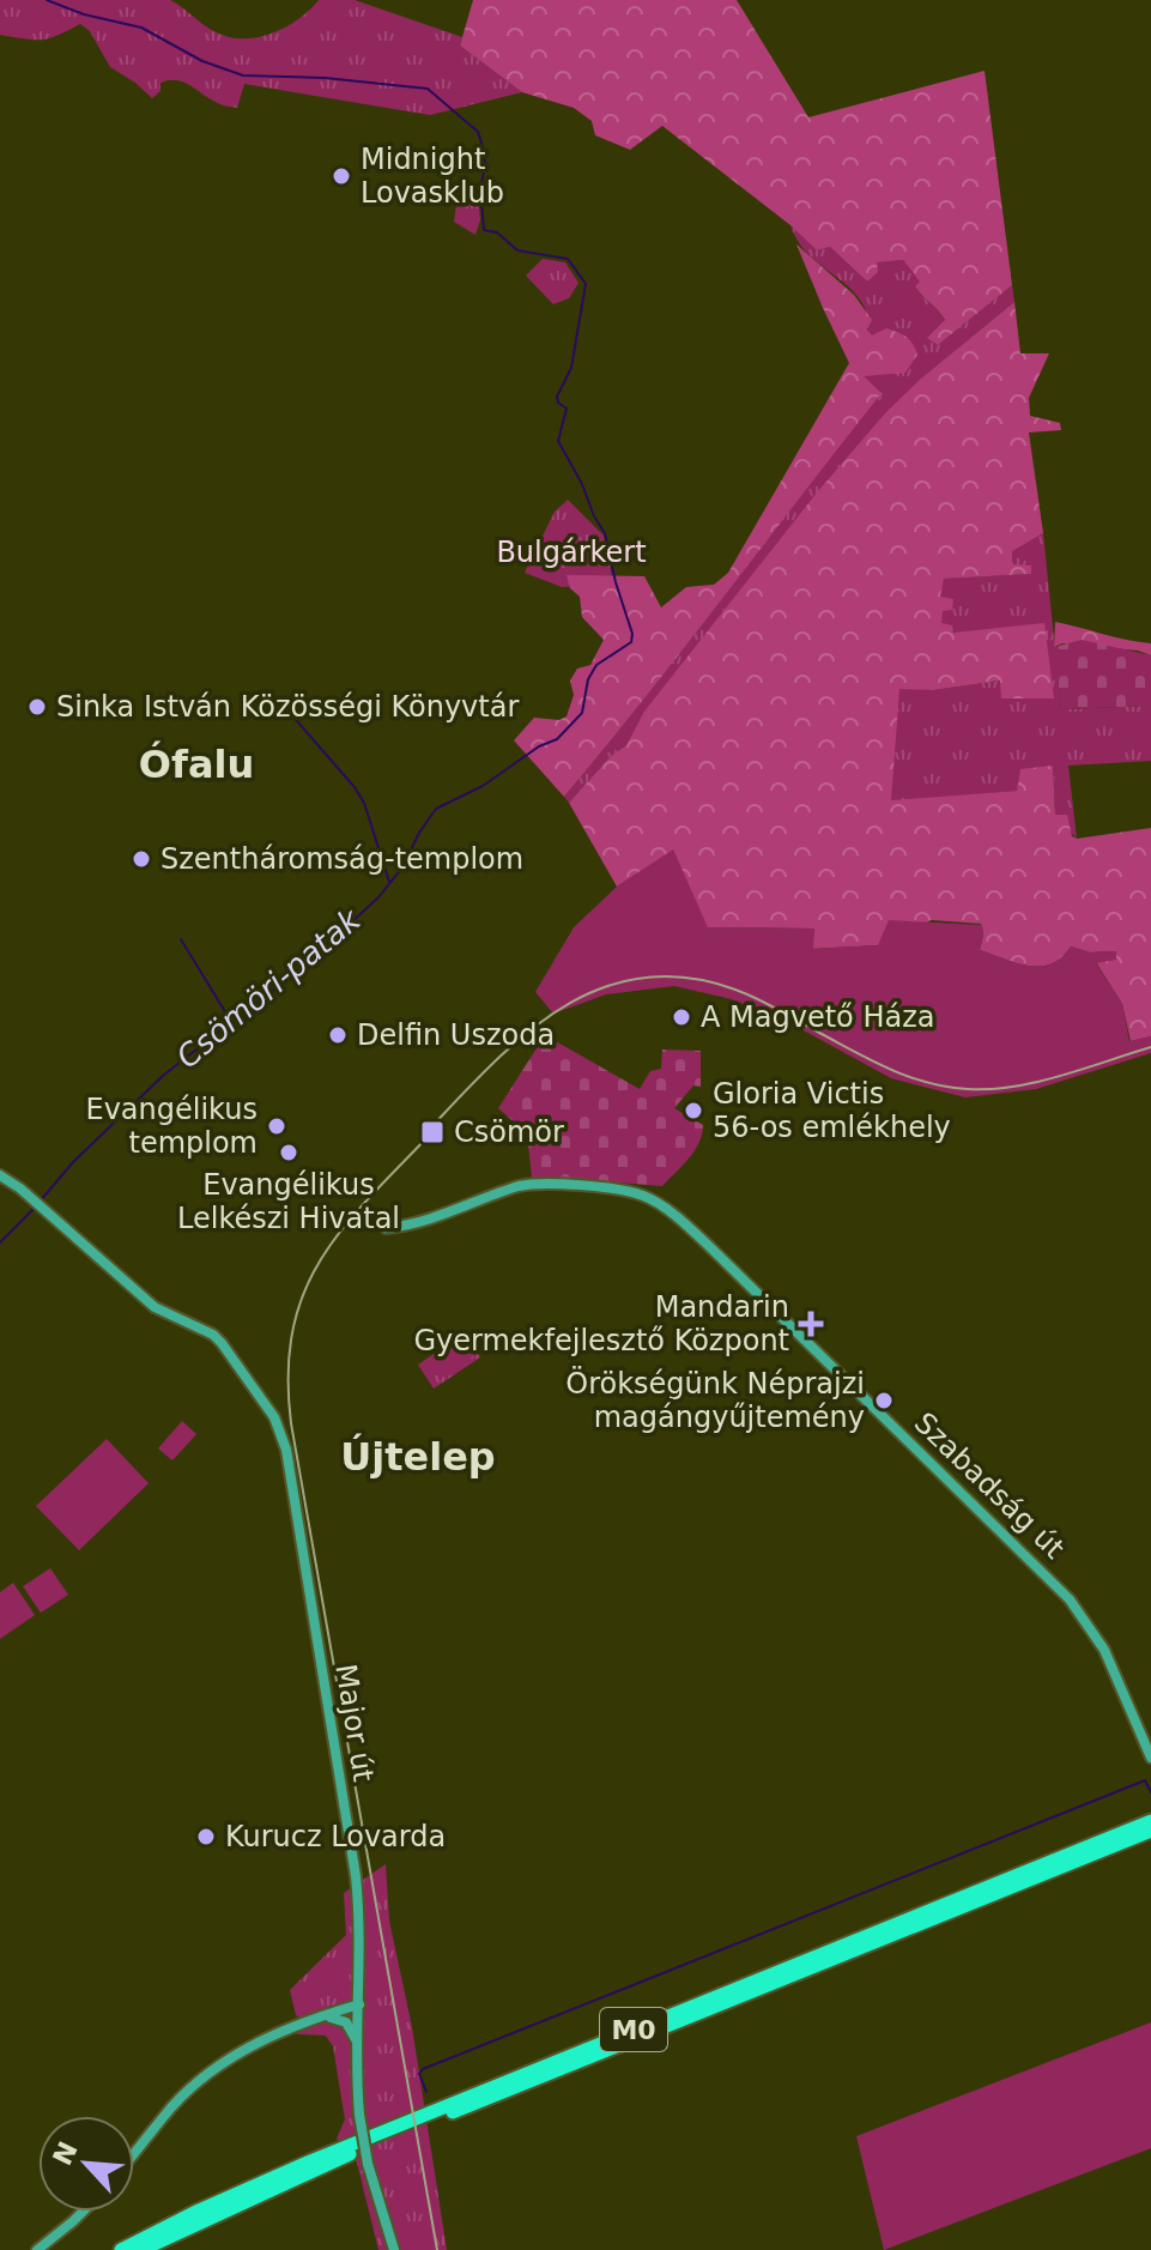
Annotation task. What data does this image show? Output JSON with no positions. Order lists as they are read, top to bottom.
{
  "streets": {
    "highway": ["M0"],
    "street": ["Szabadság út", "Major út"]
  },
  "districts": ["Ófalu", "Újtelep"],
  "water": ["Csömöri-patak"],
  "parks": ["Bulgárkert"],
  "places": {
    "other": [
      "Midnight Lovasklub",
      "Sinka István Közösségi Könyvtár",
      "Szentháromság-templom",
      "A Magvető Háza",
      "Delfin Uszoda",
      "Gloria Victis 56-os emlékhely",
      "Evangélikus templom",
      "Evangélikus Lelkészi Hivatal",
      "Örökségünk Néprajzi magángyűjtemény",
      "Kurucz Lovarda"
    ],
    "transit": ["Csömör"],
    "health": ["Mandarin Gyermekfejlesztő Központ"]
  },
  "north": "top left"
}
